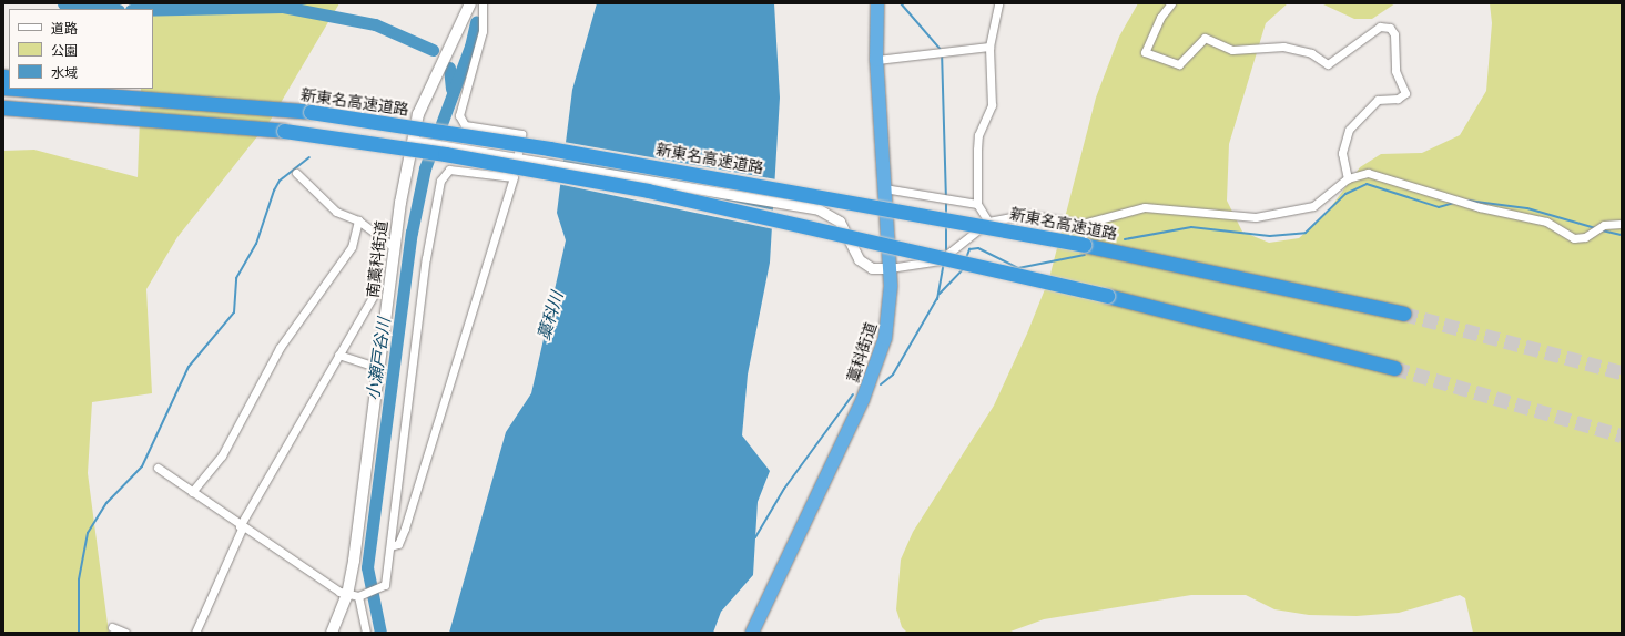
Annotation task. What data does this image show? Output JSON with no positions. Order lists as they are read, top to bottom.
{
  "streets": {
    "highway": ["新東名高速道路", "藁科街道"],
    "main road": ["南藁科街道"]
  },
  "water": ["藁科川", "小瀬戸谷川"],
  "legend": ["道路", "公園", "水域"]
}
